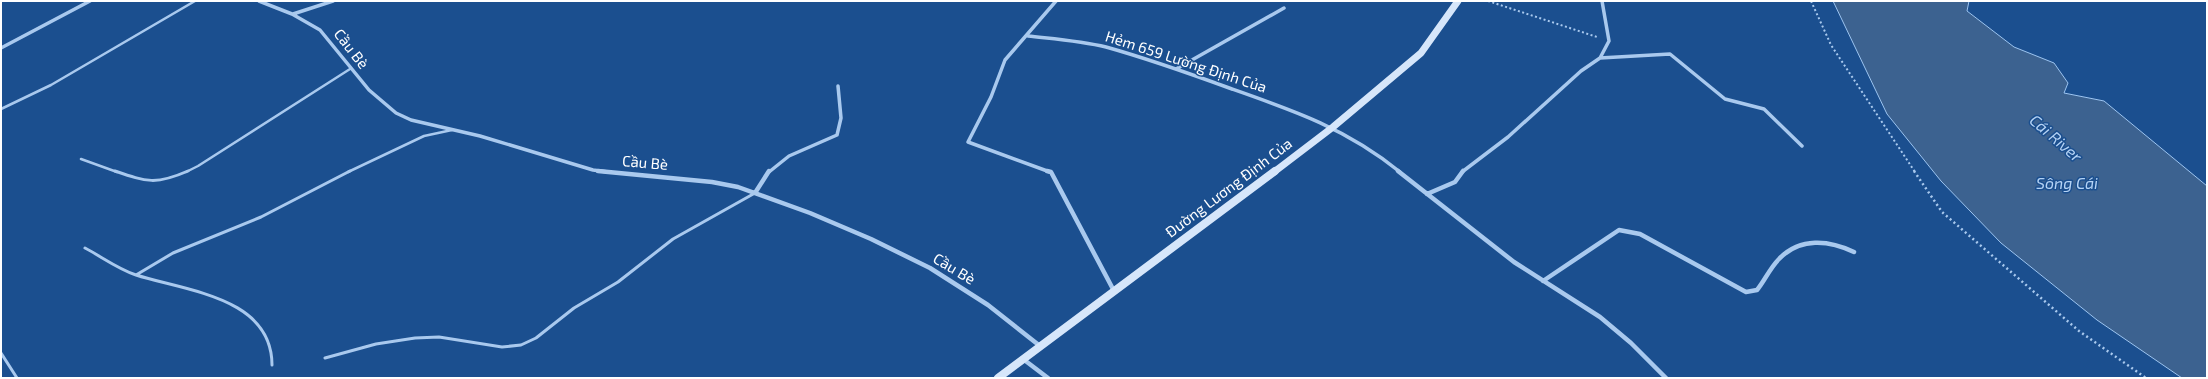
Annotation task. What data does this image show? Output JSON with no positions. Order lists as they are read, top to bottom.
{
  "streets": {
    "street": ["Cầu Bè", "Hẻm 659 Lường Định Của", "Đường Lương Định Của"]
  },
  "crossings": [
    ["Cầu Bè", "Đường Lương Định Của"],
    ["Hẻm 659 Lường Định Của", "Đường Lương Định Của"]
  ],
  "water": ["Cái River", "Sông Cái"]
}
